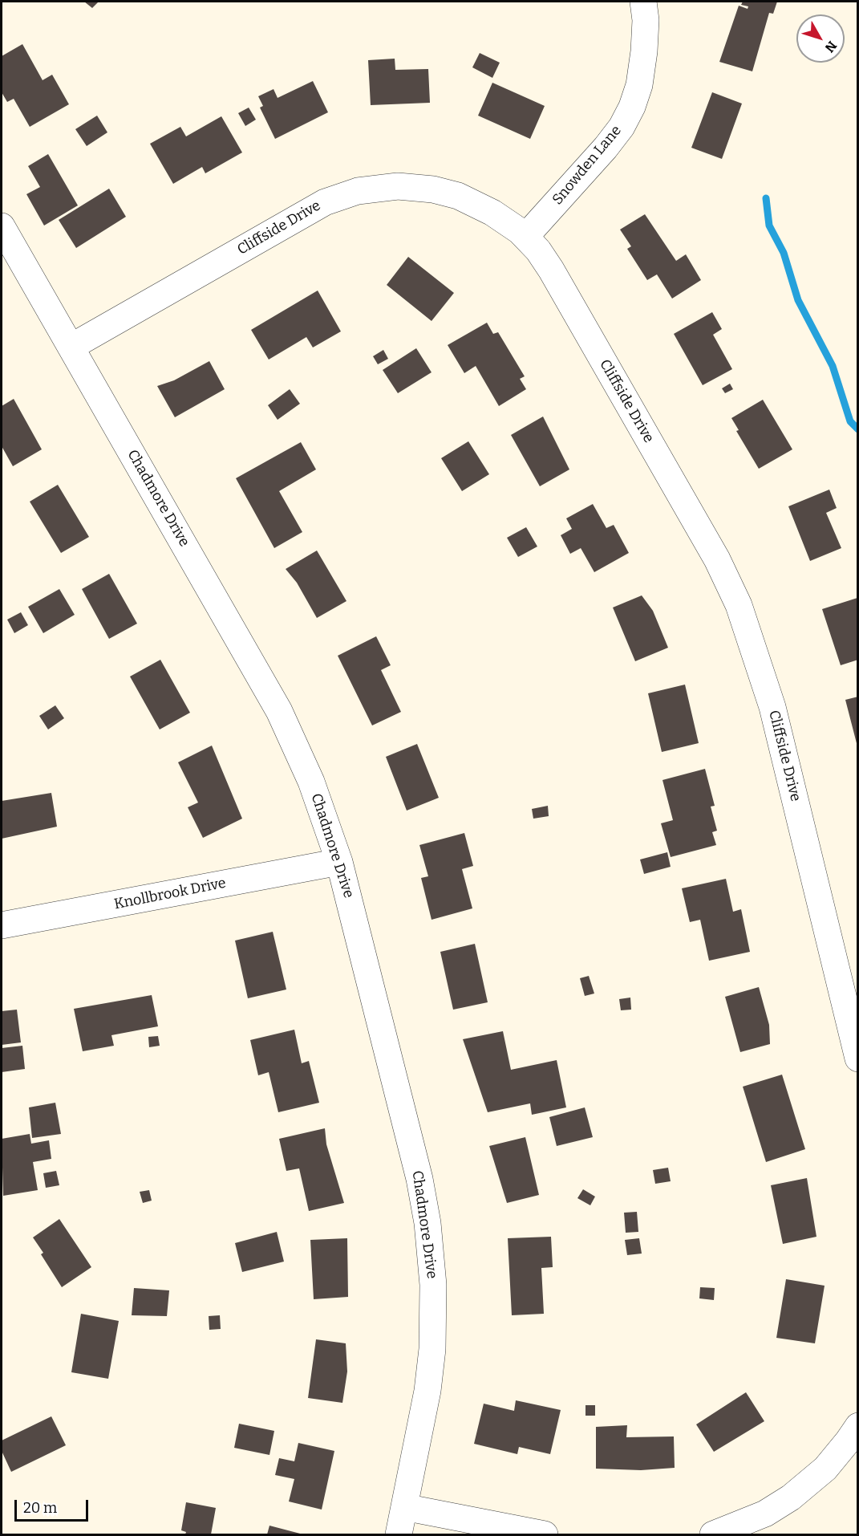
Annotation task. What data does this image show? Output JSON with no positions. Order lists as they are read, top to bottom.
{
  "streets": {
    "street": [
      "Snowden Lane",
      "Cliffside Drive",
      "Chadmore Drive",
      "Knollbrook Drive"
    ]
  },
  "crossings": [
    ["Snowden Lane", "Cliffside Drive"],
    ["Cliffside Drive", "Chadmore Drive"],
    ["Chadmore Drive", "Knollbrook Drive"]
  ],
  "scale_bar": "20 m",
  "north": "bottom right"
}
